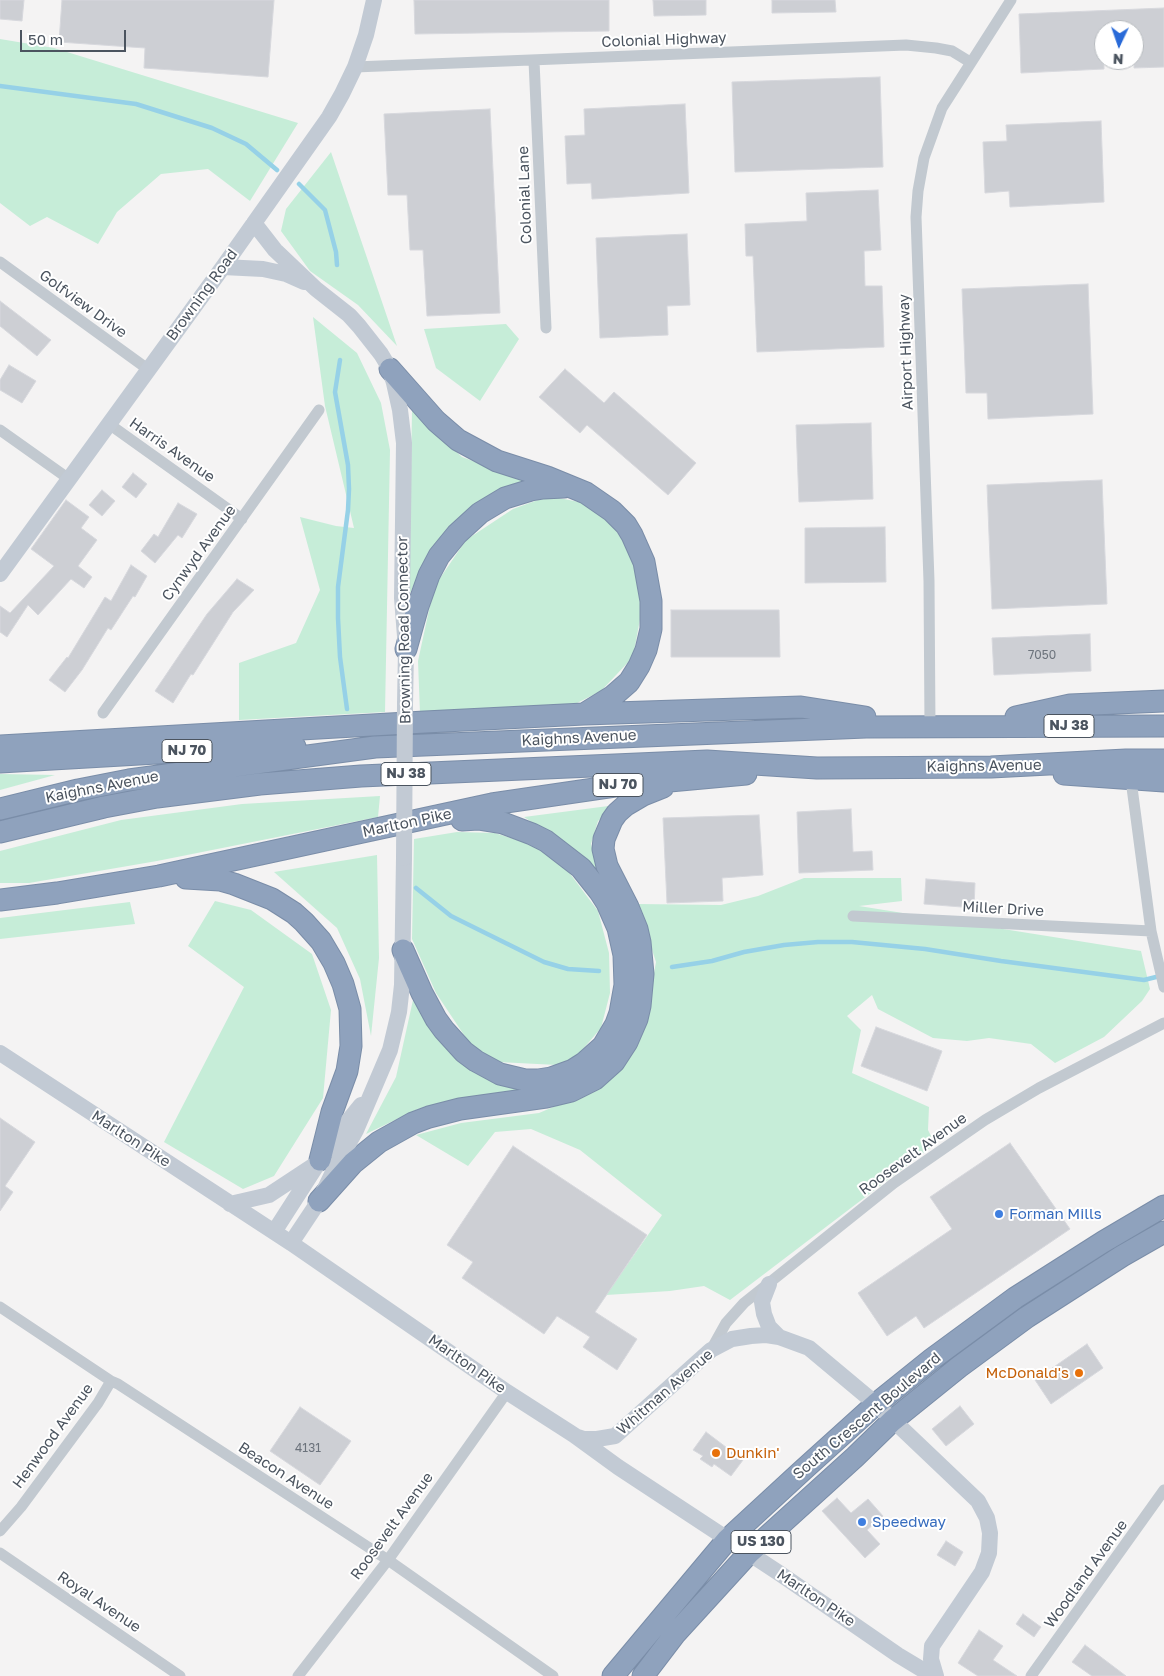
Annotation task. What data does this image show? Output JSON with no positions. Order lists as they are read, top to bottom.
{
  "streets": {
    "highway": [
      "NJ 38",
      "Kaighns Avenue",
      "NJ 70",
      "Marlton Pike",
      "South Crescent Boulevard",
      "US 130"
    ],
    "main road": ["Browning Road", "Browning Road Connector", "Whitman Avenue"],
    "street": [
      "Colonial Highway",
      "Colonial Lane",
      "Golfview Drive",
      "Airport Highway",
      "Harris Avenue",
      "Cynwyd Avenue",
      "Miller Drive",
      "Roosevelt Avenue",
      "Henwood Avenue",
      "Beacon Avenue",
      "Woodland Avenue",
      "Royal Avenue"
    ]
  },
  "crossings": [
    ["Colonial Highway", "Colonial Lane"],
    ["Colonial Highway", "Browning Road"],
    ["Colonial Highway", "Airport Highway"],
    ["Browning Road", "Golfview Drive"],
    ["Browning Road", "Harris Avenue"],
    ["Browning Road", "Browning Road Connector"],
    ["Airport Highway", "Kaighns Avenue"],
    ["Harris Avenue", "Cynwyd Avenue"],
    ["Browning Road Connector", "Marlton Pike"],
    ["Kaighns Avenue", "NJ 70"],
    ["Kaighns Avenue", "Marlton Pike"],
    ["Marlton Pike", "Roosevelt Avenue"],
    ["Marlton Pike", "Whitman Avenue"],
    ["Marlton Pike", "South Crescent Boulevard"],
    ["Roosevelt Avenue", "Whitman Avenue"],
    ["Roosevelt Avenue", "Beacon Avenue"],
    ["Whitman Avenue", "South Crescent Boulevard"],
    ["Henwood Avenue", "Beacon Avenue"]
  ],
  "places": [
    "Forman Mills",
    "McDonald's",
    "Dunkin'",
    "Speedway"
  ],
  "house_numbers": ["7050", "4131"],
  "scale_bar": "50 m",
  "north": "bottom"
}
